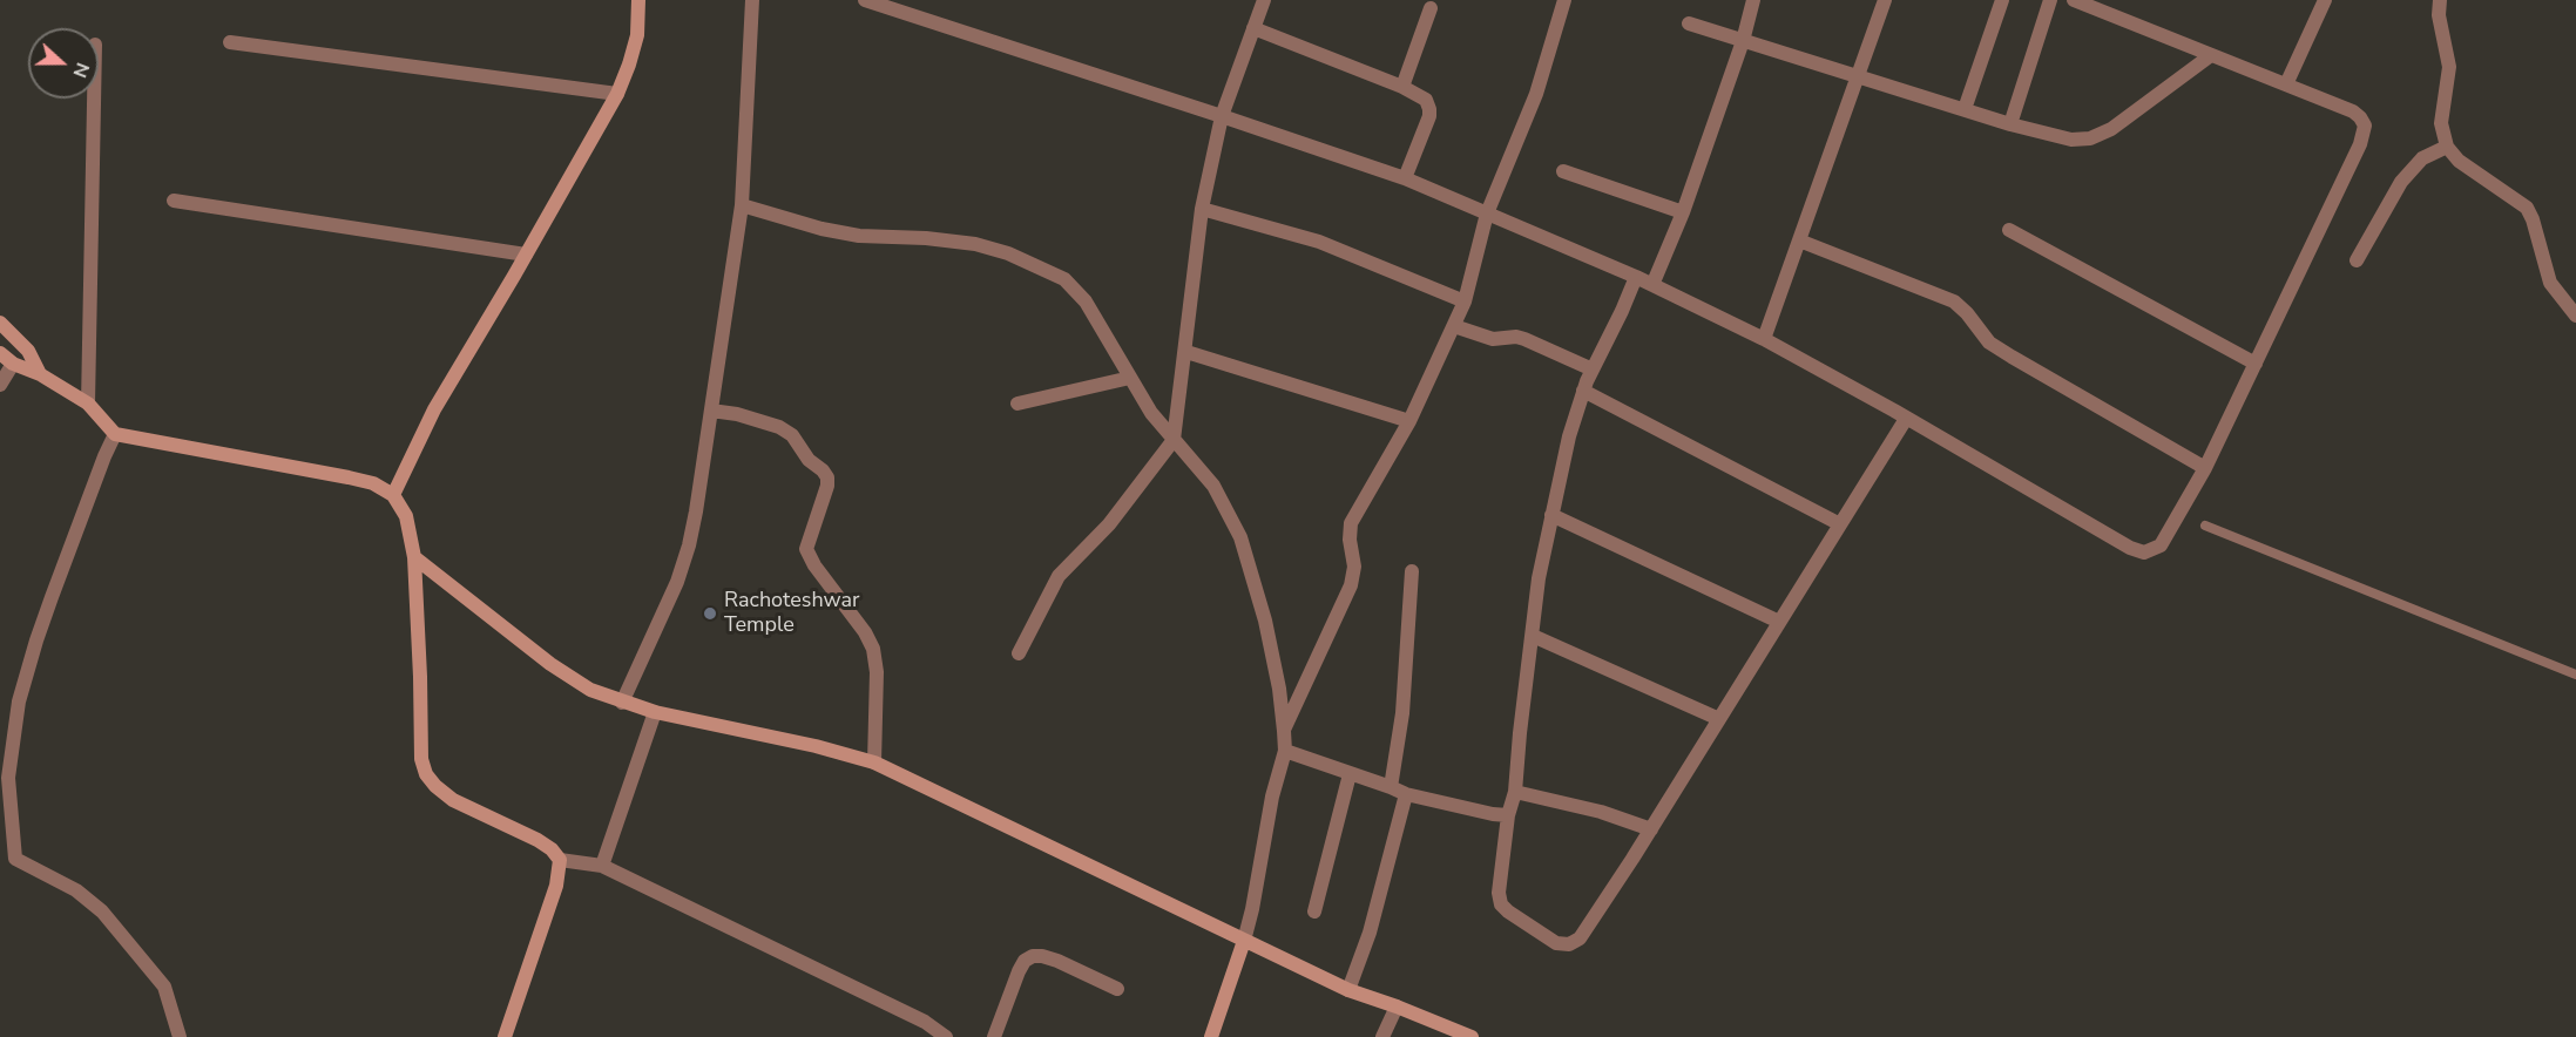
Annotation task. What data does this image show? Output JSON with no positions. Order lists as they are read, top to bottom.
{
  "places": ["Rachoteshwar Temple"],
  "north": "right"
}
